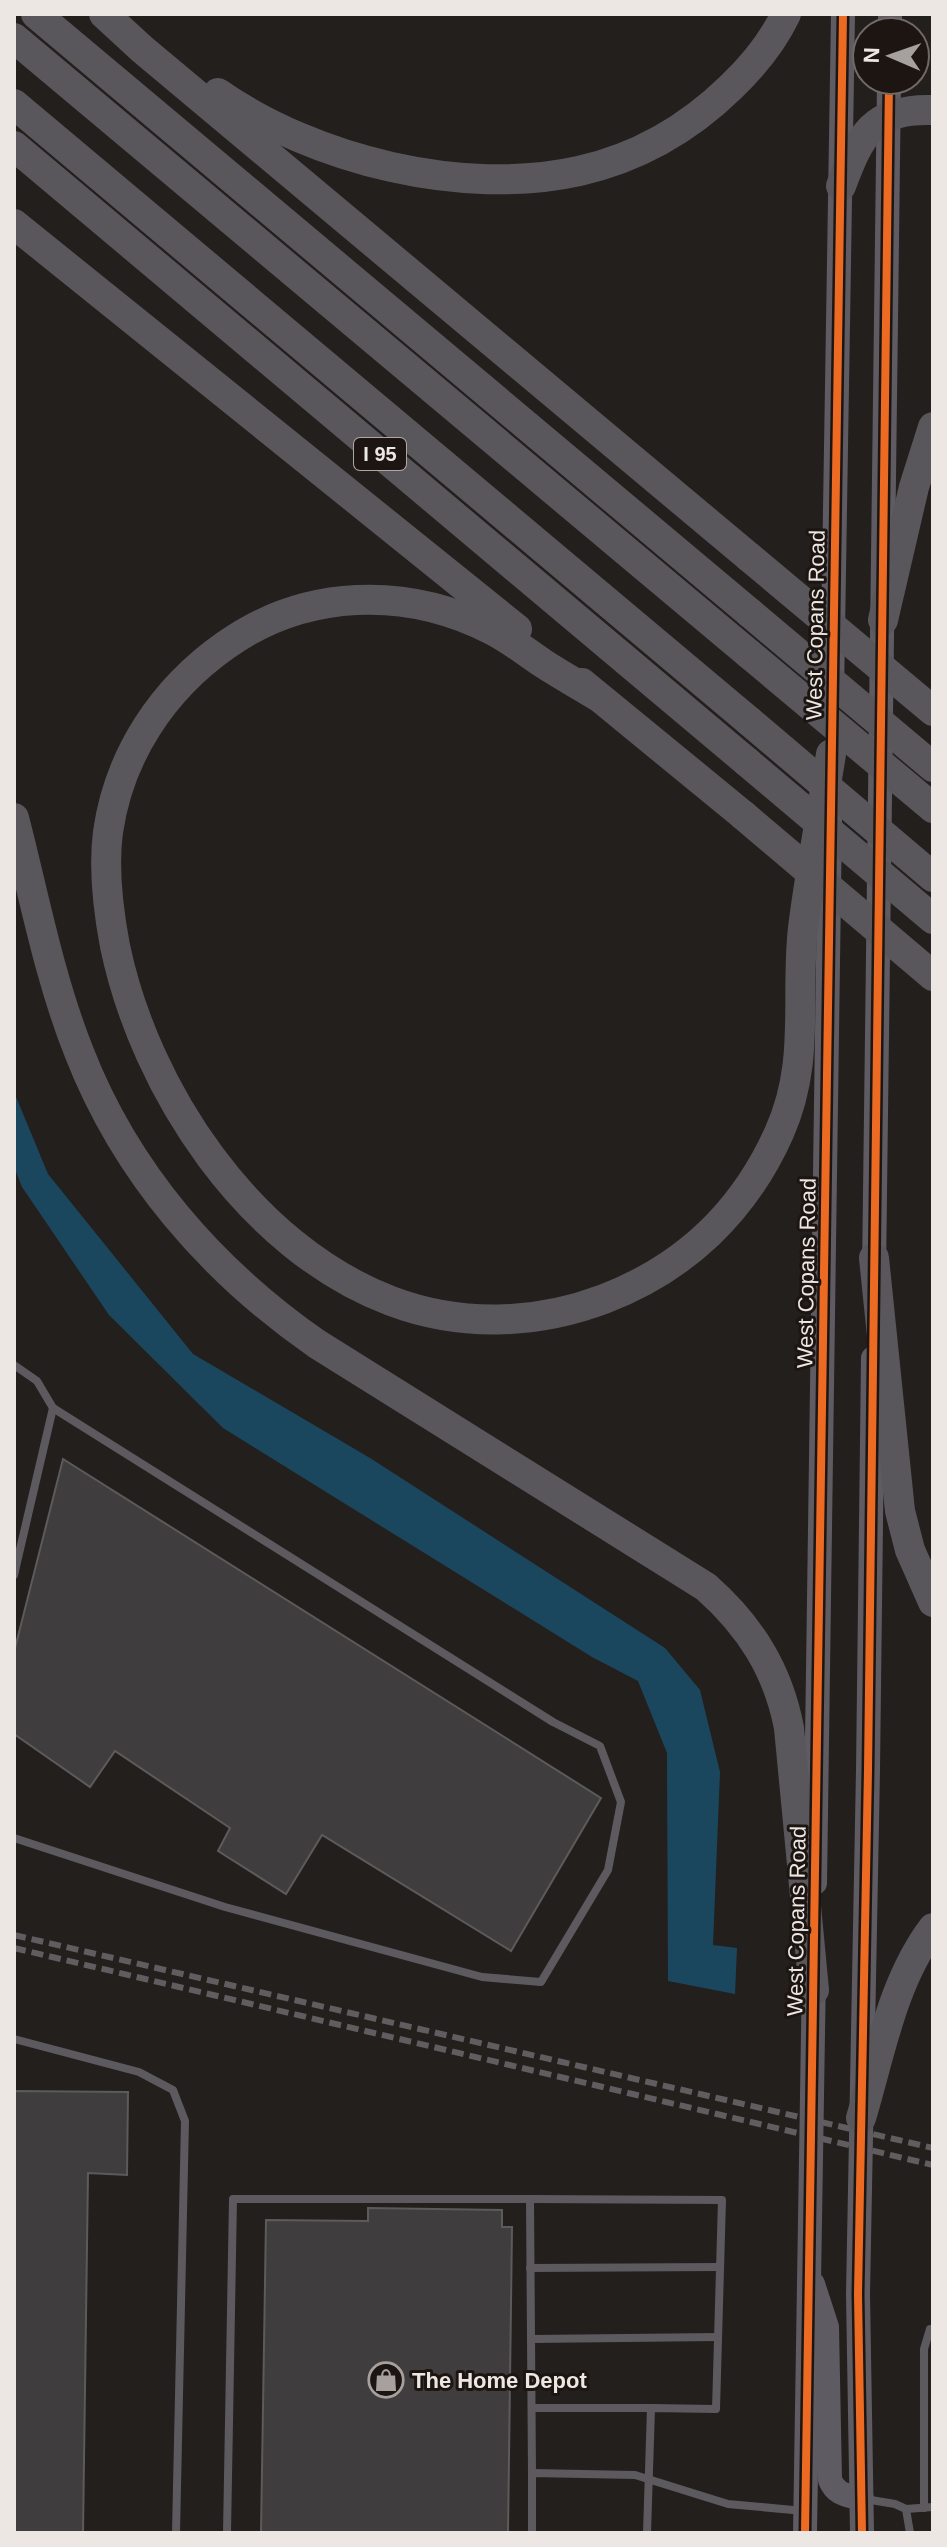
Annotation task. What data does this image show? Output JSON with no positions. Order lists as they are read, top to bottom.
{
  "streets": {
    "highway": ["I 95"],
    "main road": ["West Copans Road"]
  },
  "places": {
    "shop": ["The Home Depot"]
  },
  "north": "left"
}
